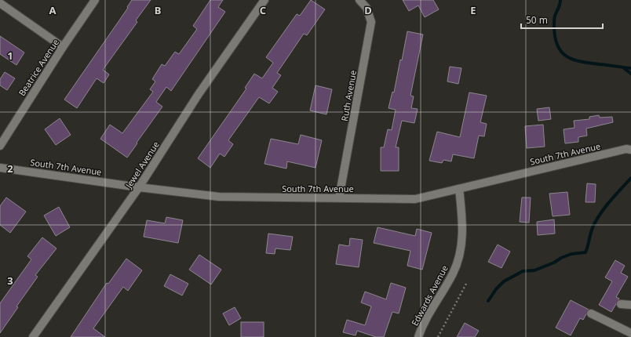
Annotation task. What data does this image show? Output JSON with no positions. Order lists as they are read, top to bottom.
{
  "streets": {
    "street": [
      "Beatrice Avenue",
      "Ruth Avenue",
      "South 7th Avenue",
      "Jewel Avenue",
      "Edwards Avenue"
    ]
  },
  "crossings": [
    ["Ruth Avenue", "South 7th Avenue"],
    ["South 7th Avenue", "Jewel Avenue"],
    ["South 7th Avenue", "Edwards Avenue"]
  ],
  "scale_bar": "50 m",
  "grid": {
    "columns": [
      "A",
      "B",
      "C",
      "D",
      "E"
    ],
    "rows": ["1", "2", "3"]
  }
}
